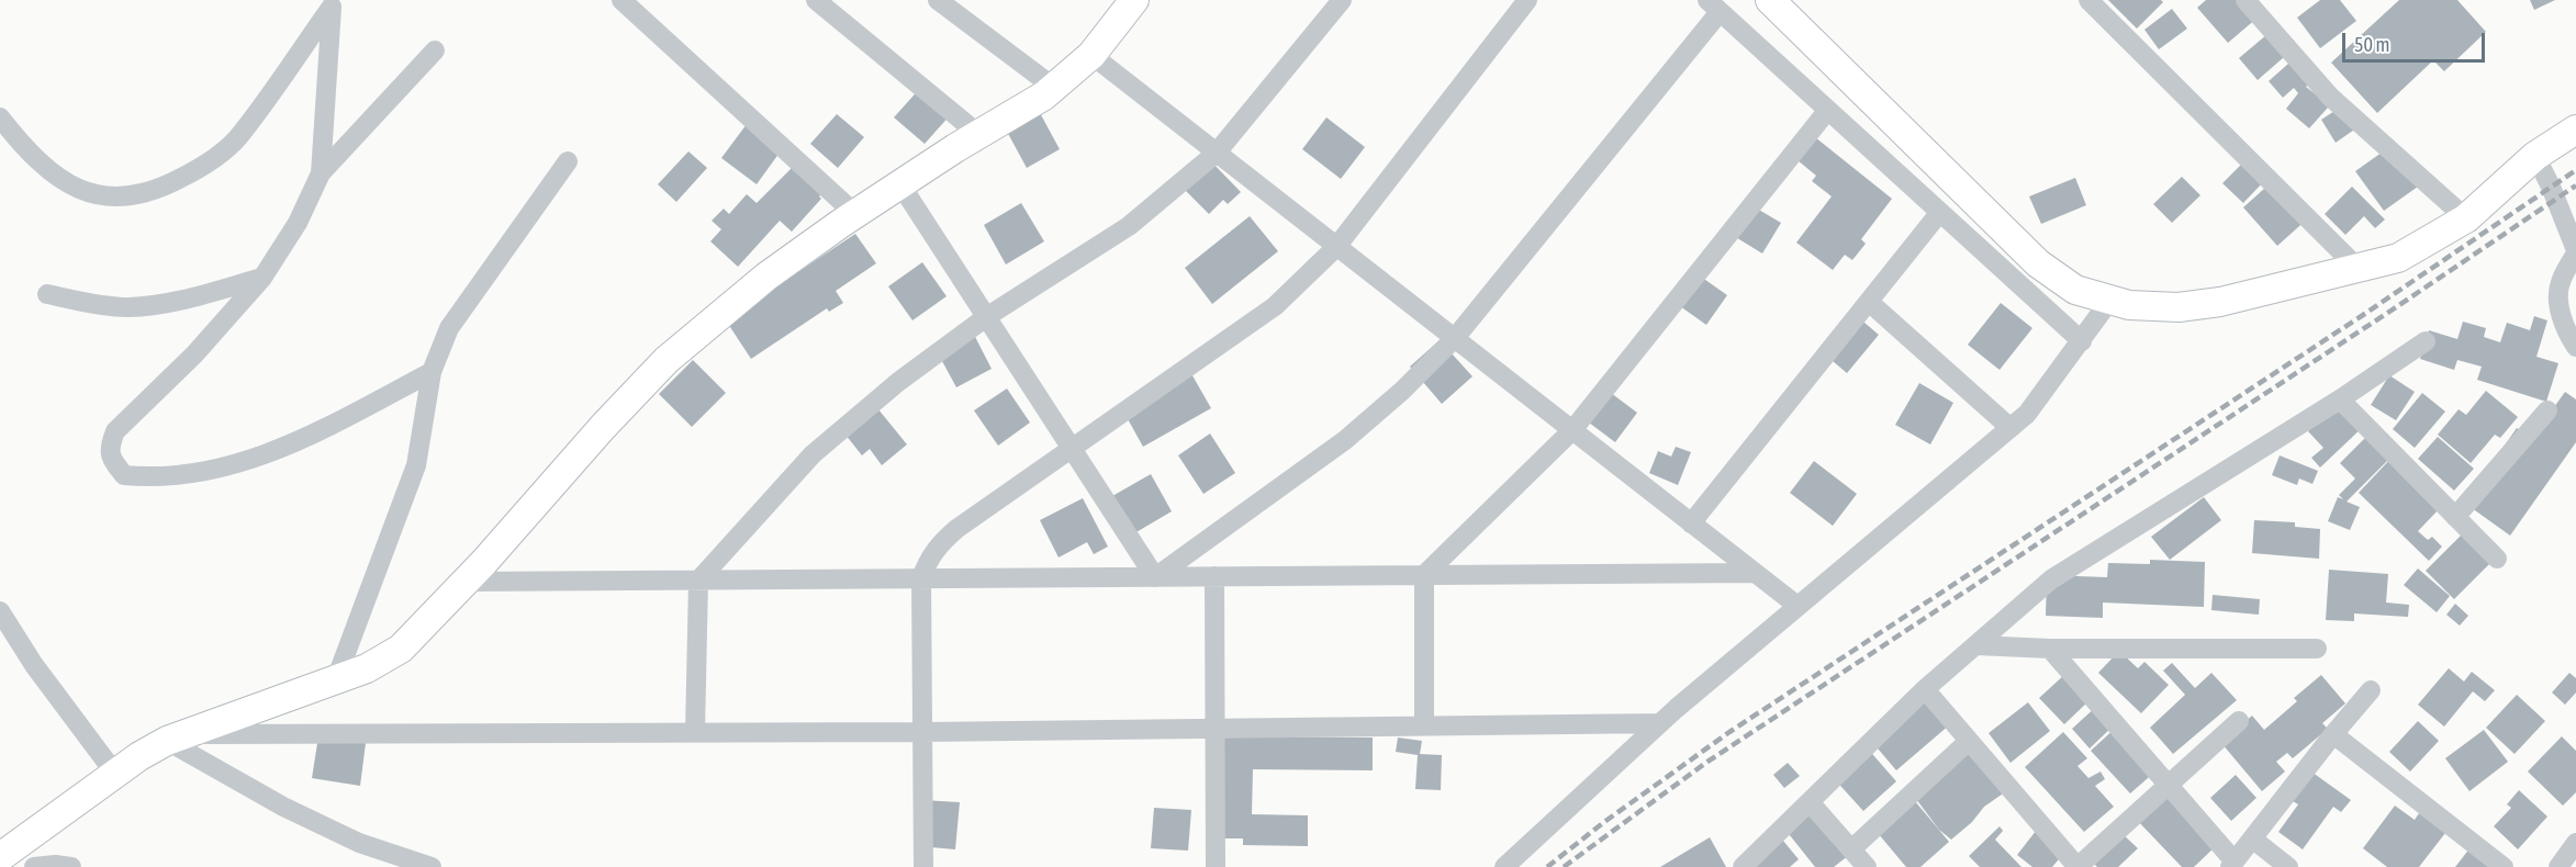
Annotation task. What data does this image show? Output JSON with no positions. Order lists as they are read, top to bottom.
{
  "scale_bar": "50 m"
}
